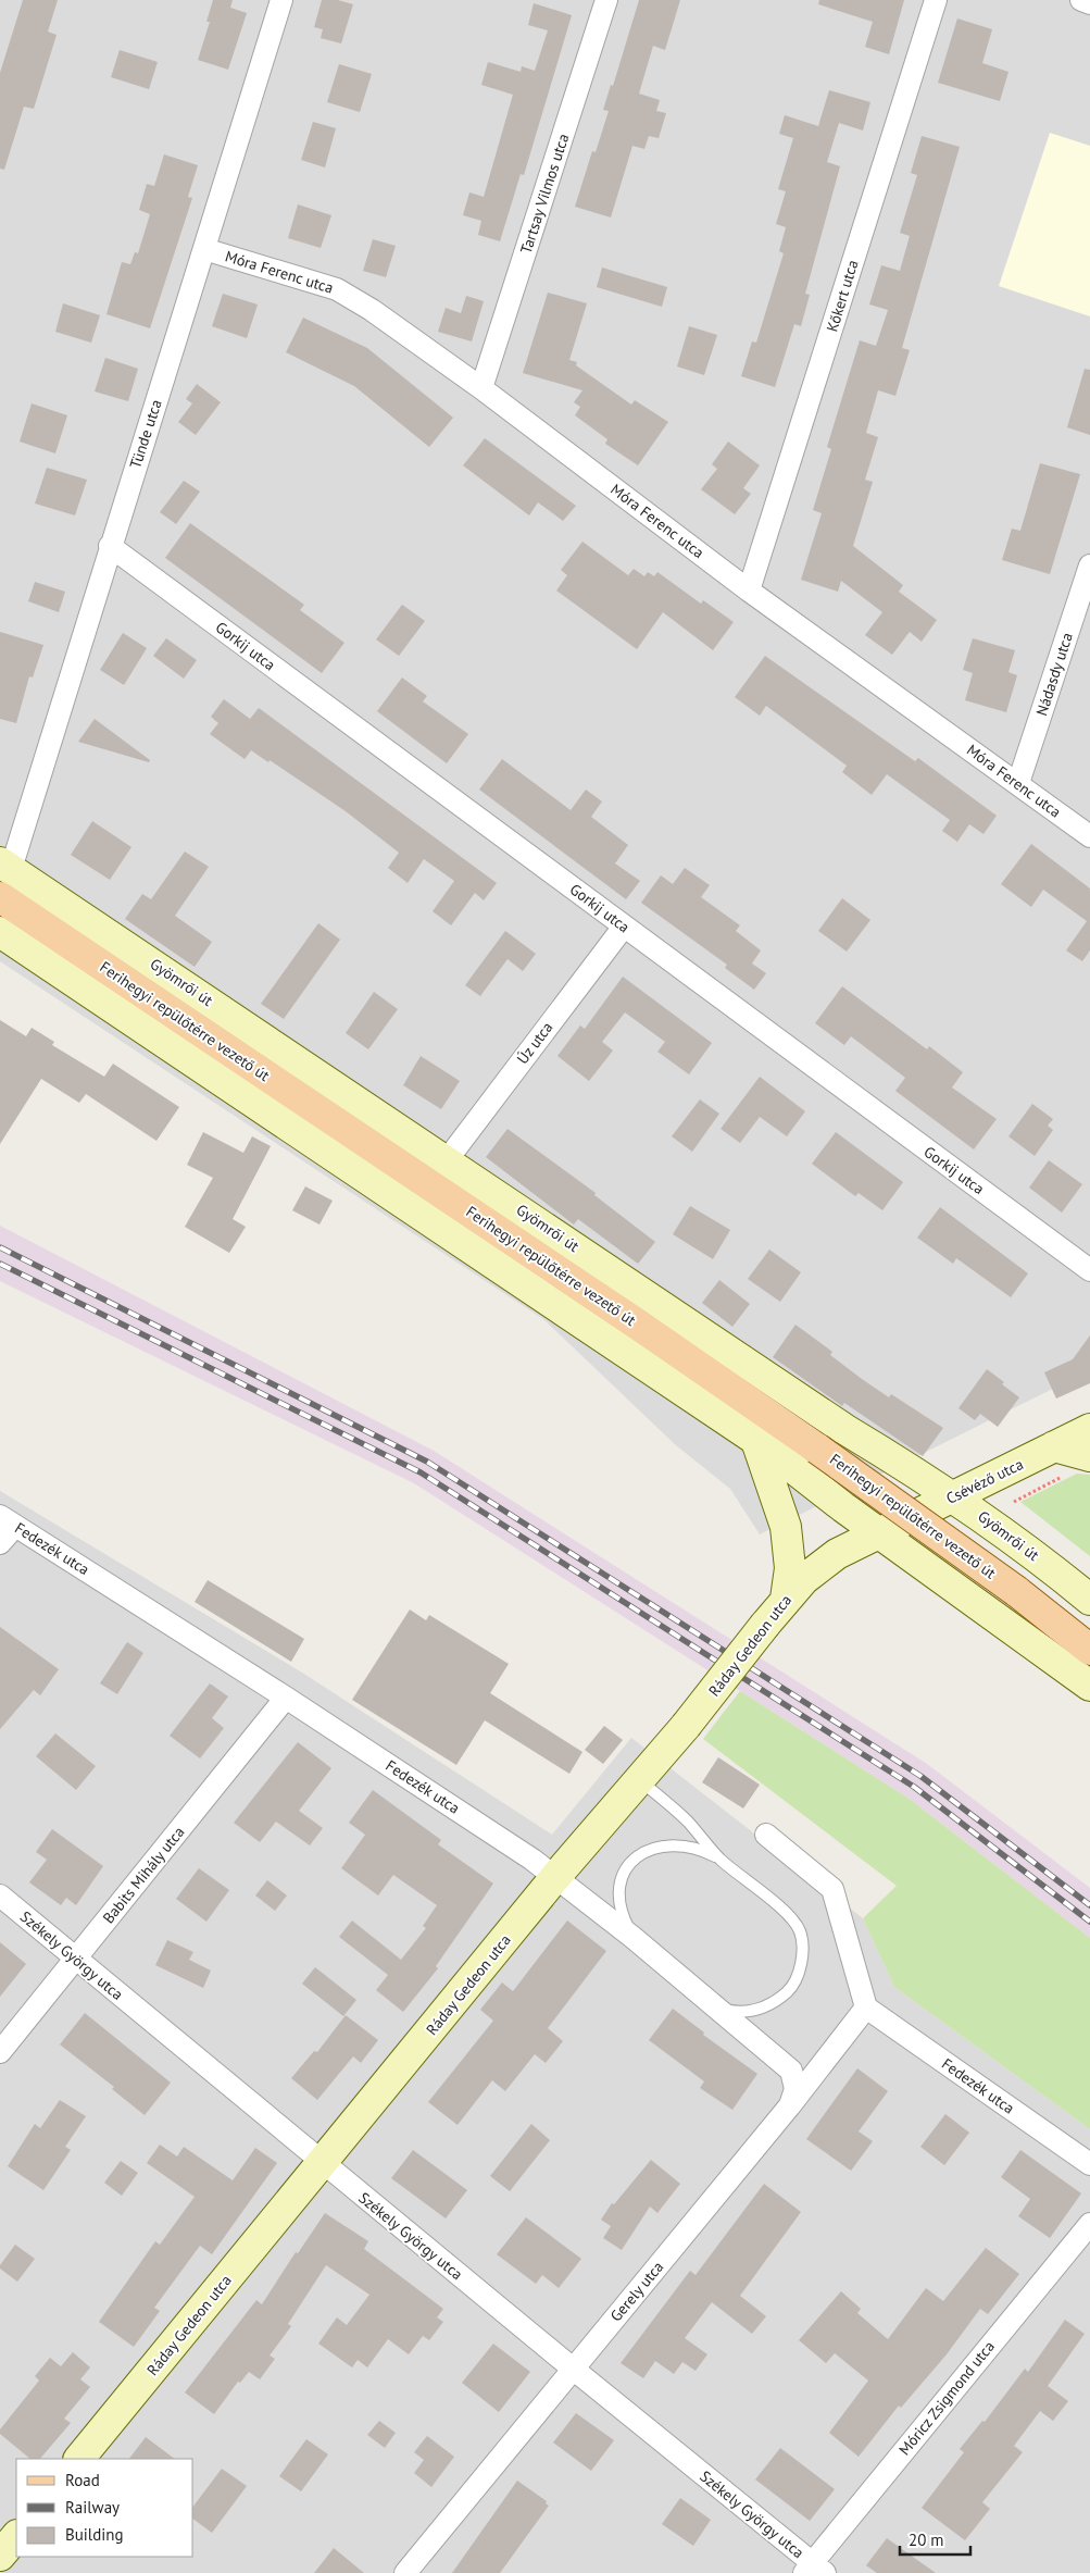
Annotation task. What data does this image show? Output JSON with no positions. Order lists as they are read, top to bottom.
{
  "streets": {
    "main road": ["Ferihegyi repülőtérre vezető út"],
    "street": [
      "Tartsay Vilmos utca",
      "Móra Ferenc utca",
      "Kőkert utca",
      "Tünde utca",
      "Gorkij utca",
      "Nádasdy utca",
      "Gyömrői út",
      "Úz utca",
      "Csévéző utca",
      "Fedezék utca",
      "Ráday Gedeon utca",
      "Babits Mihály utca",
      "Székely György utca",
      "Gerely utca",
      "Móricz Zsigmond utca"
    ]
  },
  "crossings": [
    ["Tartsay Vilmos utca", "Móra Ferenc utca"],
    ["Móra Ferenc utca", "Kőkert utca"],
    ["Móra Ferenc utca", "Tünde utca"],
    ["Móra Ferenc utca", "Nádasdy utca"],
    ["Tünde utca", "Gorkij utca"],
    ["Tünde utca", "Gyömrői út"],
    ["Gorkij utca", "Úz utca"],
    ["Gyömrői út", "Úz utca"],
    ["Gyömrői út", "Csévéző utca"],
    ["Csévéző utca", "Ráday Gedeon utca"],
    ["Fedezék utca", "Ráday Gedeon utca"],
    ["Fedezék utca", "Babits Mihály utca"],
    ["Fedezék utca", "Gerely utca"],
    ["Ráday Gedeon utca", "Székely György utca"],
    ["Babits Mihály utca", "Székely György utca"],
    ["Székely György utca", "Gerely utca"],
    ["Székely György utca", "Móricz Zsigmond utca"]
  ],
  "legend": ["Road", "Railway", "Building"],
  "scale_bar": "20 m"
}
